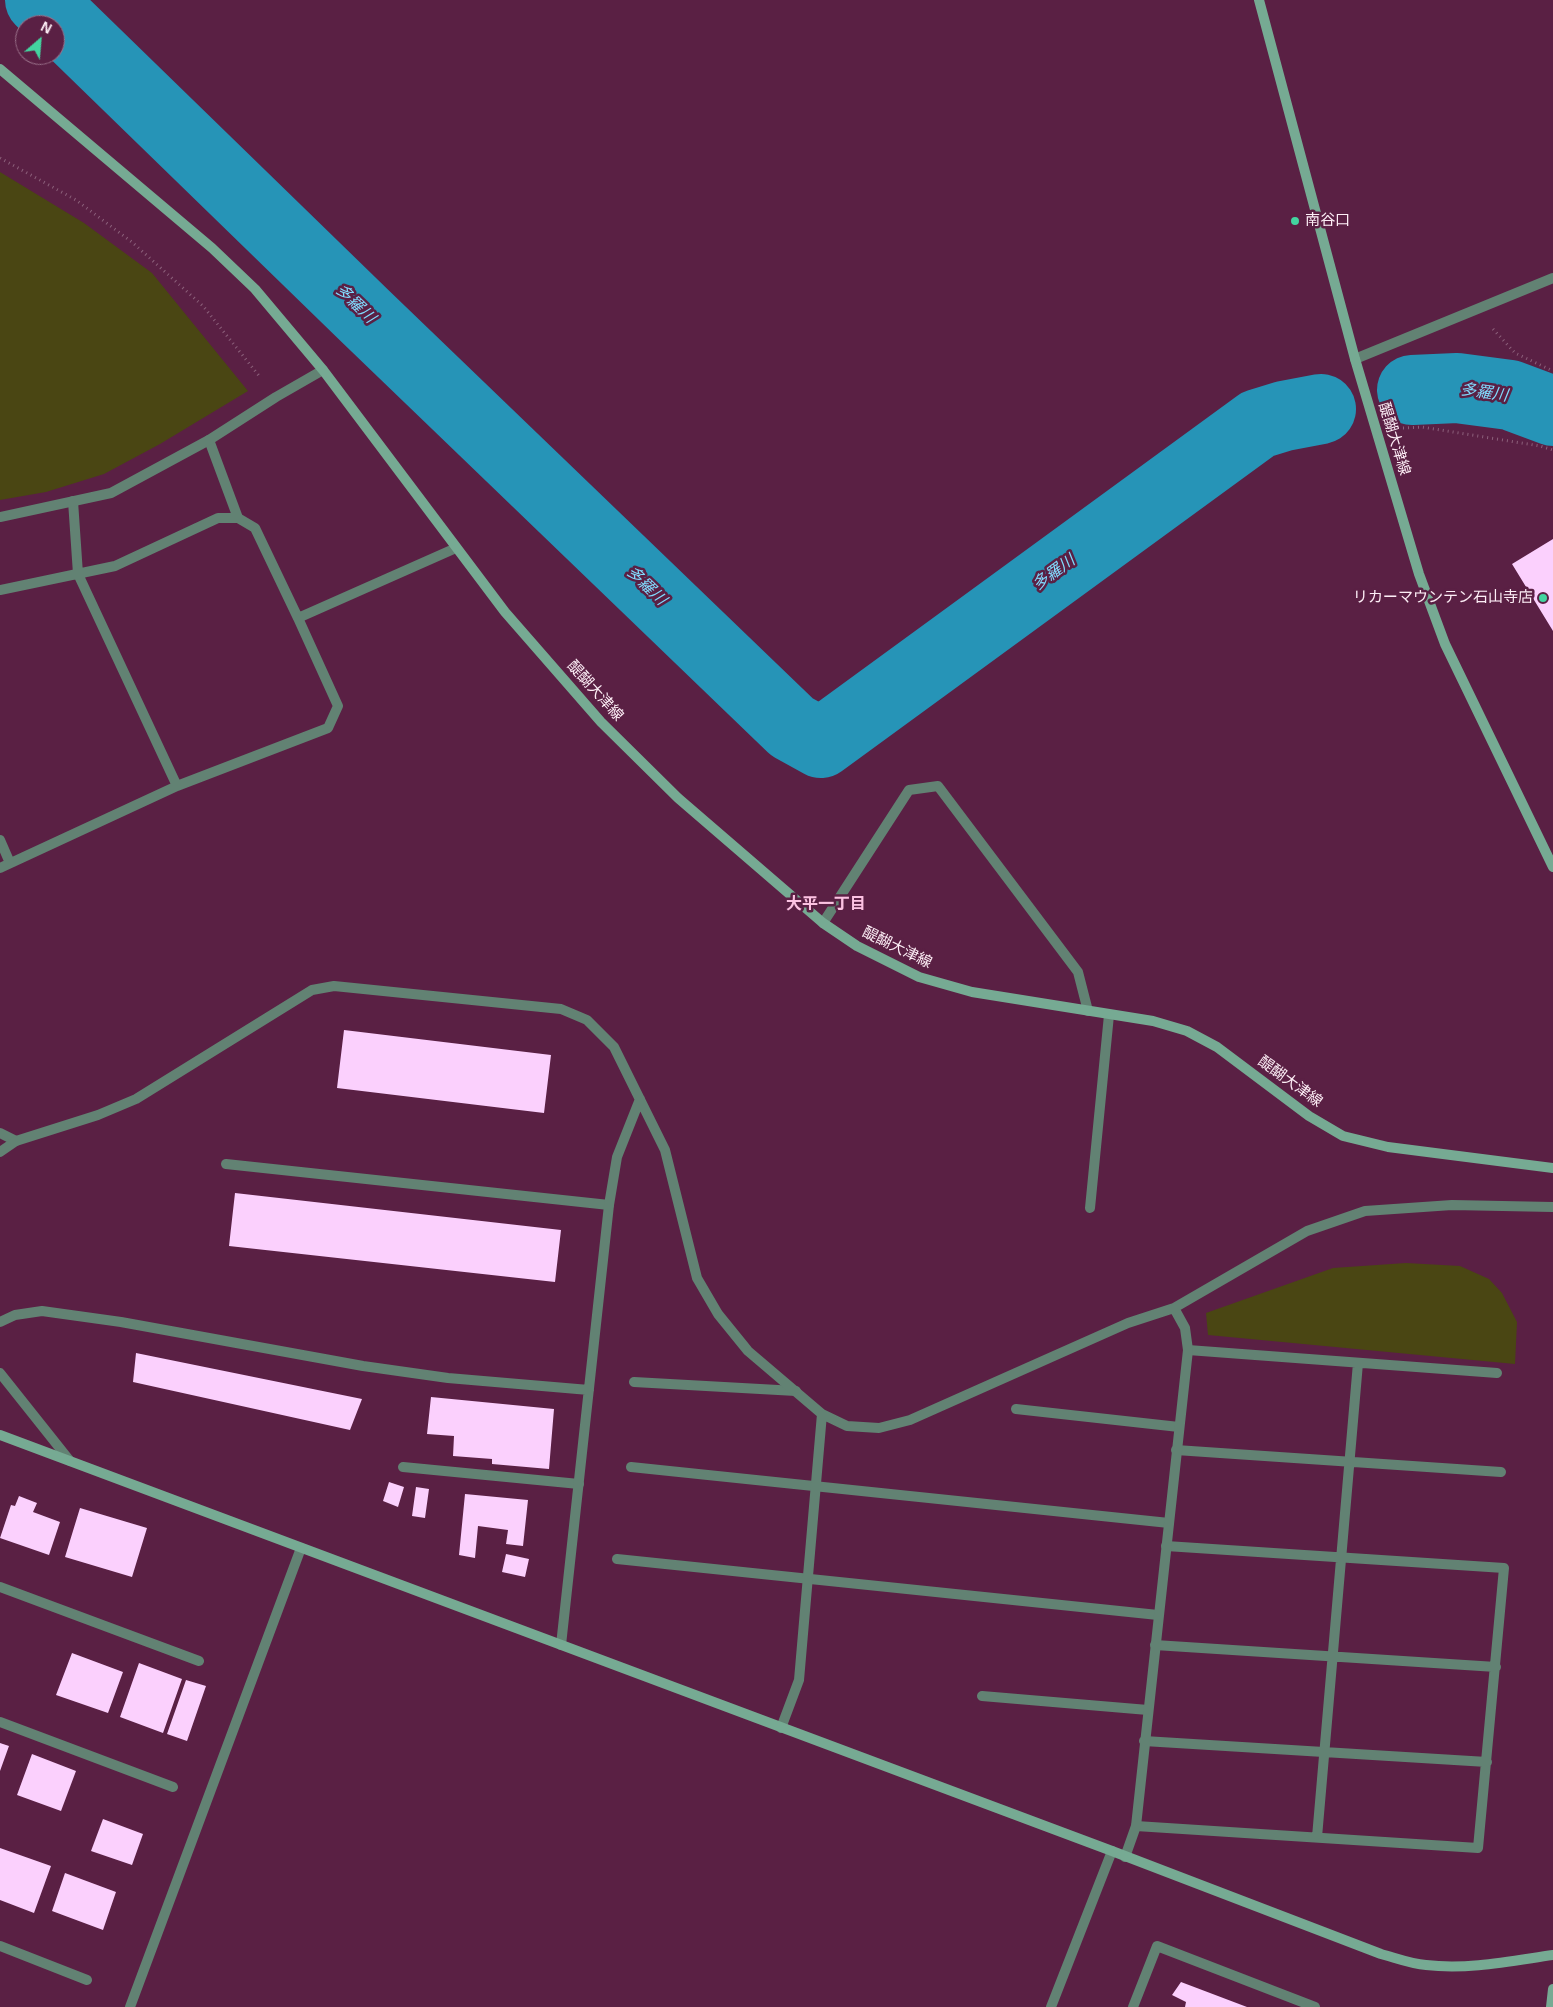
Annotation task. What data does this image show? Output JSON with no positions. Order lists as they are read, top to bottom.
{
  "streets": {
    "main road": ["醍醐大津線"]
  },
  "districts": ["大平一丁目"],
  "water": ["多羅川"],
  "places": ["南谷口", "リカーマウンテン石山寺店"],
  "north": "top right"
}
